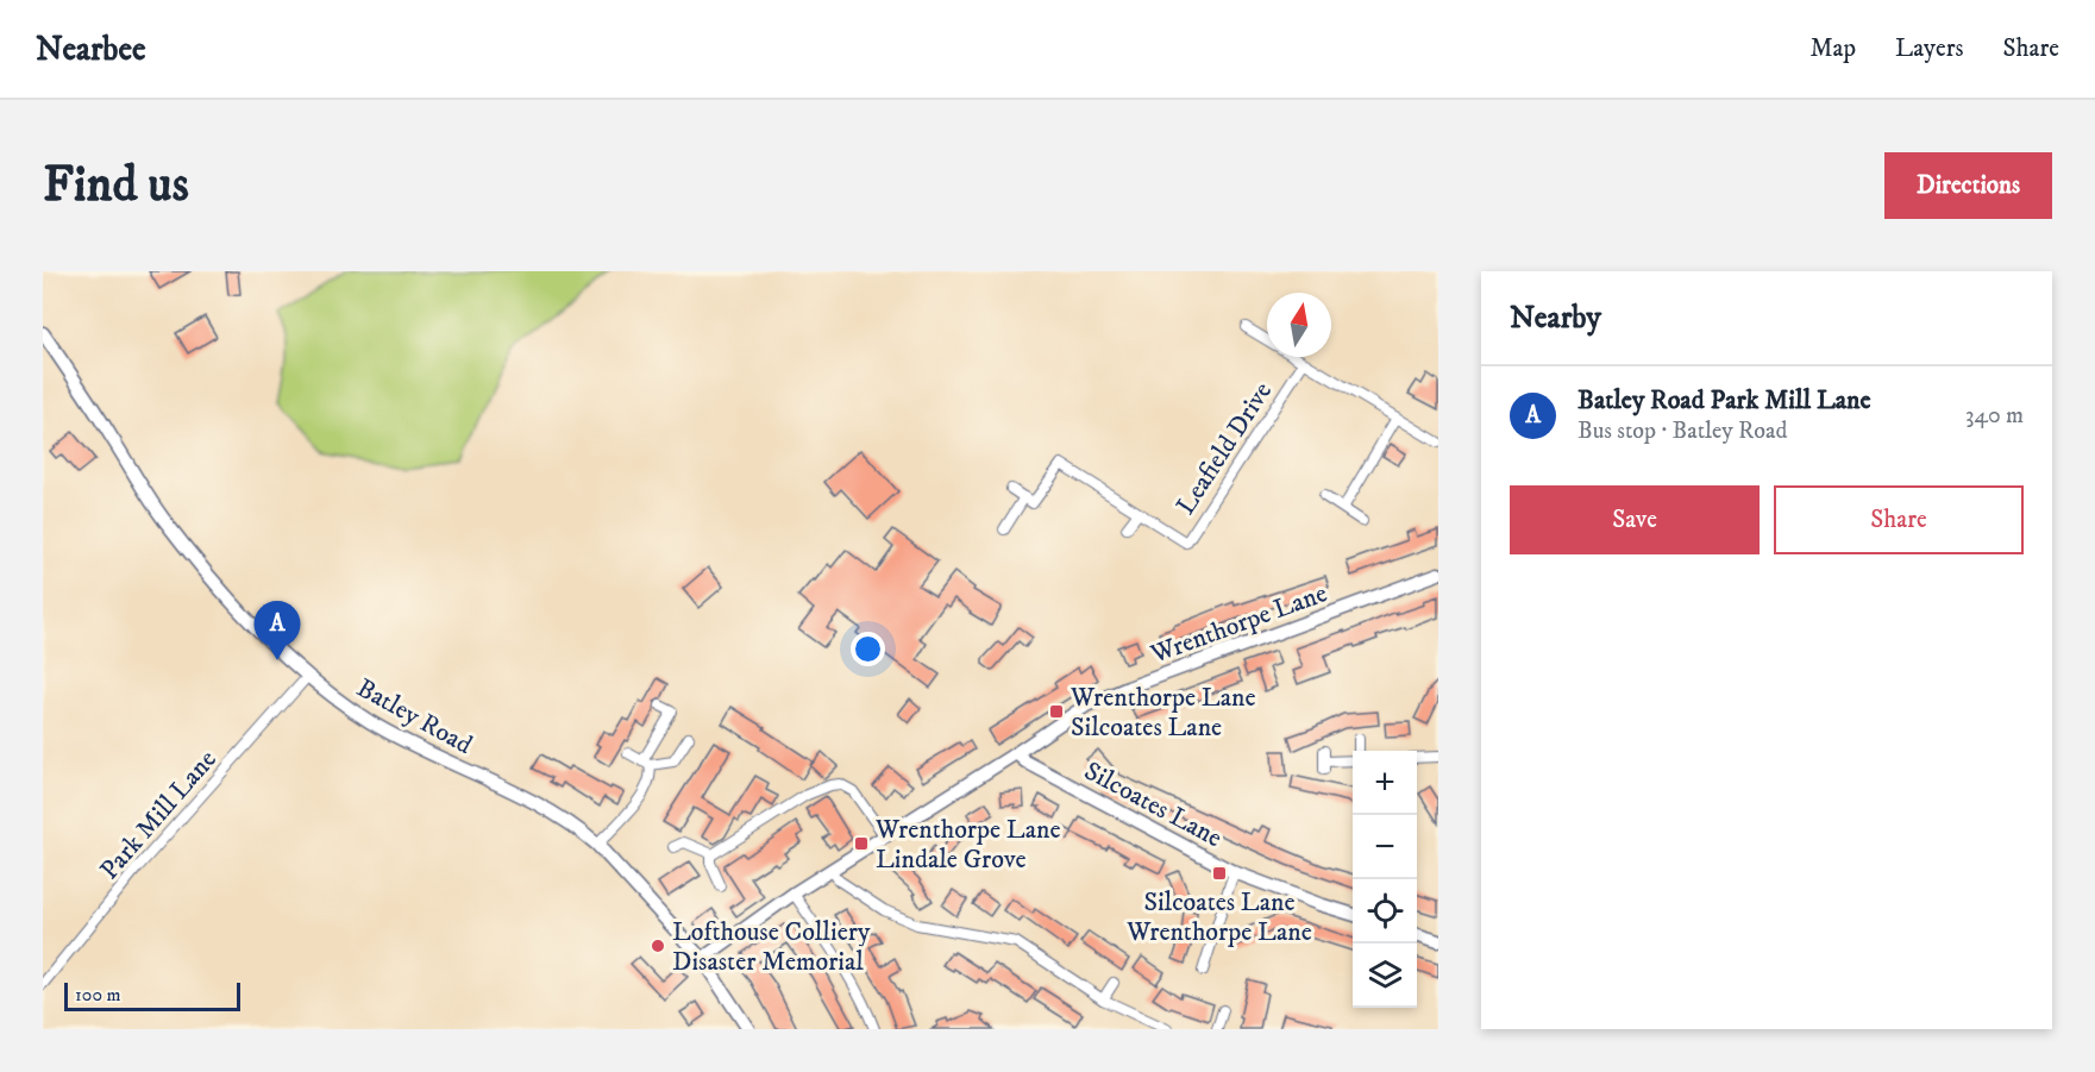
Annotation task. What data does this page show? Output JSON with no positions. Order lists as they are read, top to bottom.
{
  "streets": {
    "street": [
      "Leafield Drive",
      "Wrenthorpe Lane",
      "Batley Road",
      "Silcoates Lane",
      "Park Mill Lane"
    ]
  },
  "crossings": [
    ["Wrenthorpe Lane", "Batley Road"],
    ["Wrenthorpe Lane", "Silcoates Lane"],
    ["Batley Road", "Park Mill Lane"]
  ],
  "places": {
    "transit": ["Wrenthorpe Lane Silcoates Lane", "Wrenthorpe Lane Lindale Grove", "Silcoates Lane Wrenthorpe Lane"],
    "other": ["Lofthouse Colliery Disaster Memorial"]
  },
  "scale_bar": "100 m",
  "north": "top",
  "page": {
    "header": "Nearbee",
    "nav": ["Map", "Layers", "Share"],
    "buttons": [
      "Directions",
      ["Save", "Share"]
    ],
    "title": "Find us",
    "heading": "Nearby",
    "list": [
      {
        "mark": "A",
        "name": "Batley Road Park Mill Lane",
        "note": "Bus stop · Batley Road",
        "value": "340 m"
      }
    ],
    "pins": "A",
    "map_buttons": ["+", "−"],
    "scale": "100 m"
  }
}
